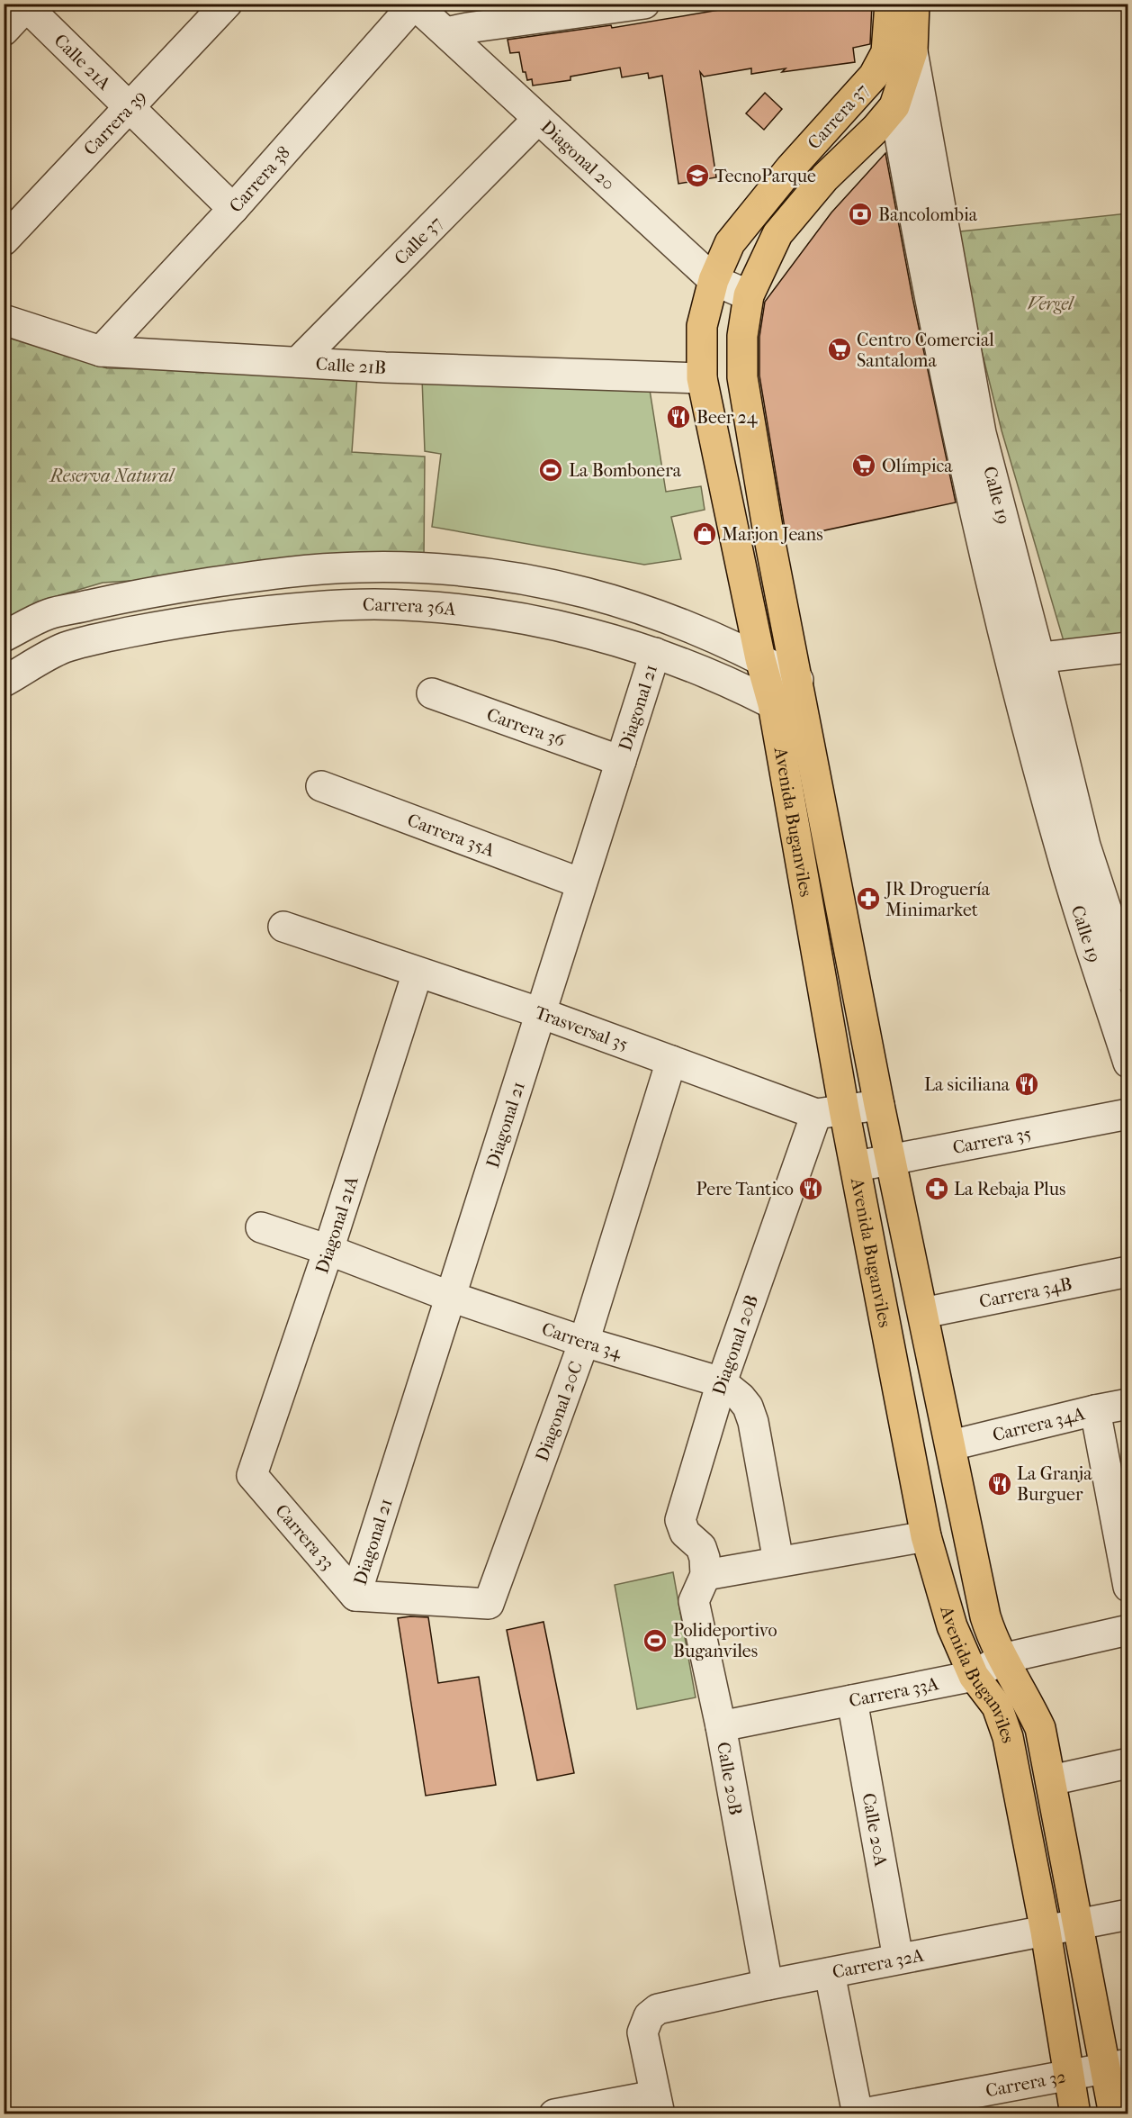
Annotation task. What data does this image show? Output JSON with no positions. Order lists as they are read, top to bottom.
{
  "streets": {
    "main road": ["Carrera 37", "Calle 19", "Avenida Buganviles"],
    "street": [
      "Calle 21A",
      "Carrera 39",
      "Diagonal 20",
      "Carrera 38",
      "Calle 37",
      "Calle 21B",
      "Carrera 36A",
      "Diagonal 21",
      "Carrera 36",
      "Carrera 35A",
      "Trasversal 35",
      "Carrera 35",
      "Diagonal 21A",
      "Carrera 34B",
      "Carrera 34",
      "Diagonal 20B",
      "Diagonal 20C",
      "Carrera 34A",
      "Carrera 33",
      "Carrera 33A",
      "Calle 20B",
      "Calle 20A",
      "Carrera 32A",
      "Carrera 32"
    ]
  },
  "crossings": [
    ["Calle 21A", "Carrera 39"],
    ["Calle 21A", "Carrera 38"],
    ["Carrera 37", "Diagonal 20"],
    ["Carrera 37", "Calle 21B"],
    ["Carrera 37", "Calle 19"],
    ["Carrera 37", "Avenida Buganviles"],
    ["Diagonal 20", "Carrera 38"],
    ["Diagonal 20", "Calle 37"],
    ["Carrera 38", "Calle 21B"],
    ["Calle 37", "Calle 21B"],
    ["Calle 21B", "Avenida Buganviles"],
    ["Carrera 36A", "Diagonal 21"],
    ["Carrera 36A", "Avenida Buganviles"],
    ["Diagonal 21", "Carrera 36"],
    ["Diagonal 21", "Carrera 35A"],
    ["Diagonal 21", "Trasversal 35"],
    ["Diagonal 21", "Carrera 34"],
    ["Diagonal 21", "Diagonal 20C"],
    ["Diagonal 21", "Carrera 33"],
    ["Avenida Buganviles", "Trasversal 35"],
    ["Avenida Buganviles", "Carrera 35"],
    ["Avenida Buganviles", "Carrera 34B"],
    ["Avenida Buganviles", "Diagonal 20B"],
    ["Avenida Buganviles", "Carrera 34A"],
    ["Avenida Buganviles", "Carrera 33A"],
    ["Avenida Buganviles", "Carrera 32A"],
    ["Avenida Buganviles", "Carrera 32"],
    ["Trasversal 35", "Diagonal 21A"],
    ["Trasversal 35", "Diagonal 20B"],
    ["Trasversal 35", "Diagonal 20C"],
    ["Diagonal 21A", "Carrera 34"],
    ["Diagonal 21A", "Carrera 33"],
    ["Carrera 34", "Diagonal 20B"],
    ["Carrera 34", "Diagonal 20C"],
    ["Diagonal 20B", "Calle 20B"],
    ["Diagonal 20C", "Carrera 33"],
    ["Carrera 33A", "Calle 20B"],
    ["Carrera 33A", "Calle 20A"],
    ["Calle 20B", "Carrera 32A"],
    ["Calle 20A", "Carrera 32A"]
  ],
  "parks": ["Vergel", "Reserva Natural"],
  "places": {
    "school or university": ["TecnoParque"],
    "bank": ["Bancolombia"],
    "supermarket": ["Centro Comercial Santaloma", "Olímpica"],
    "restaurant": [
      "Beer 24",
      "La siciliana",
      "Pere Tantico",
      "La Granja Burguer"
    ],
    "sports": ["La Bombonera", "Polideportivo Buganviles"],
    "shop": ["Marjon Jeans"],
    "pharmacy": ["JR Droguería Minimarket", "La Rebaja Plus"]
  }
}
